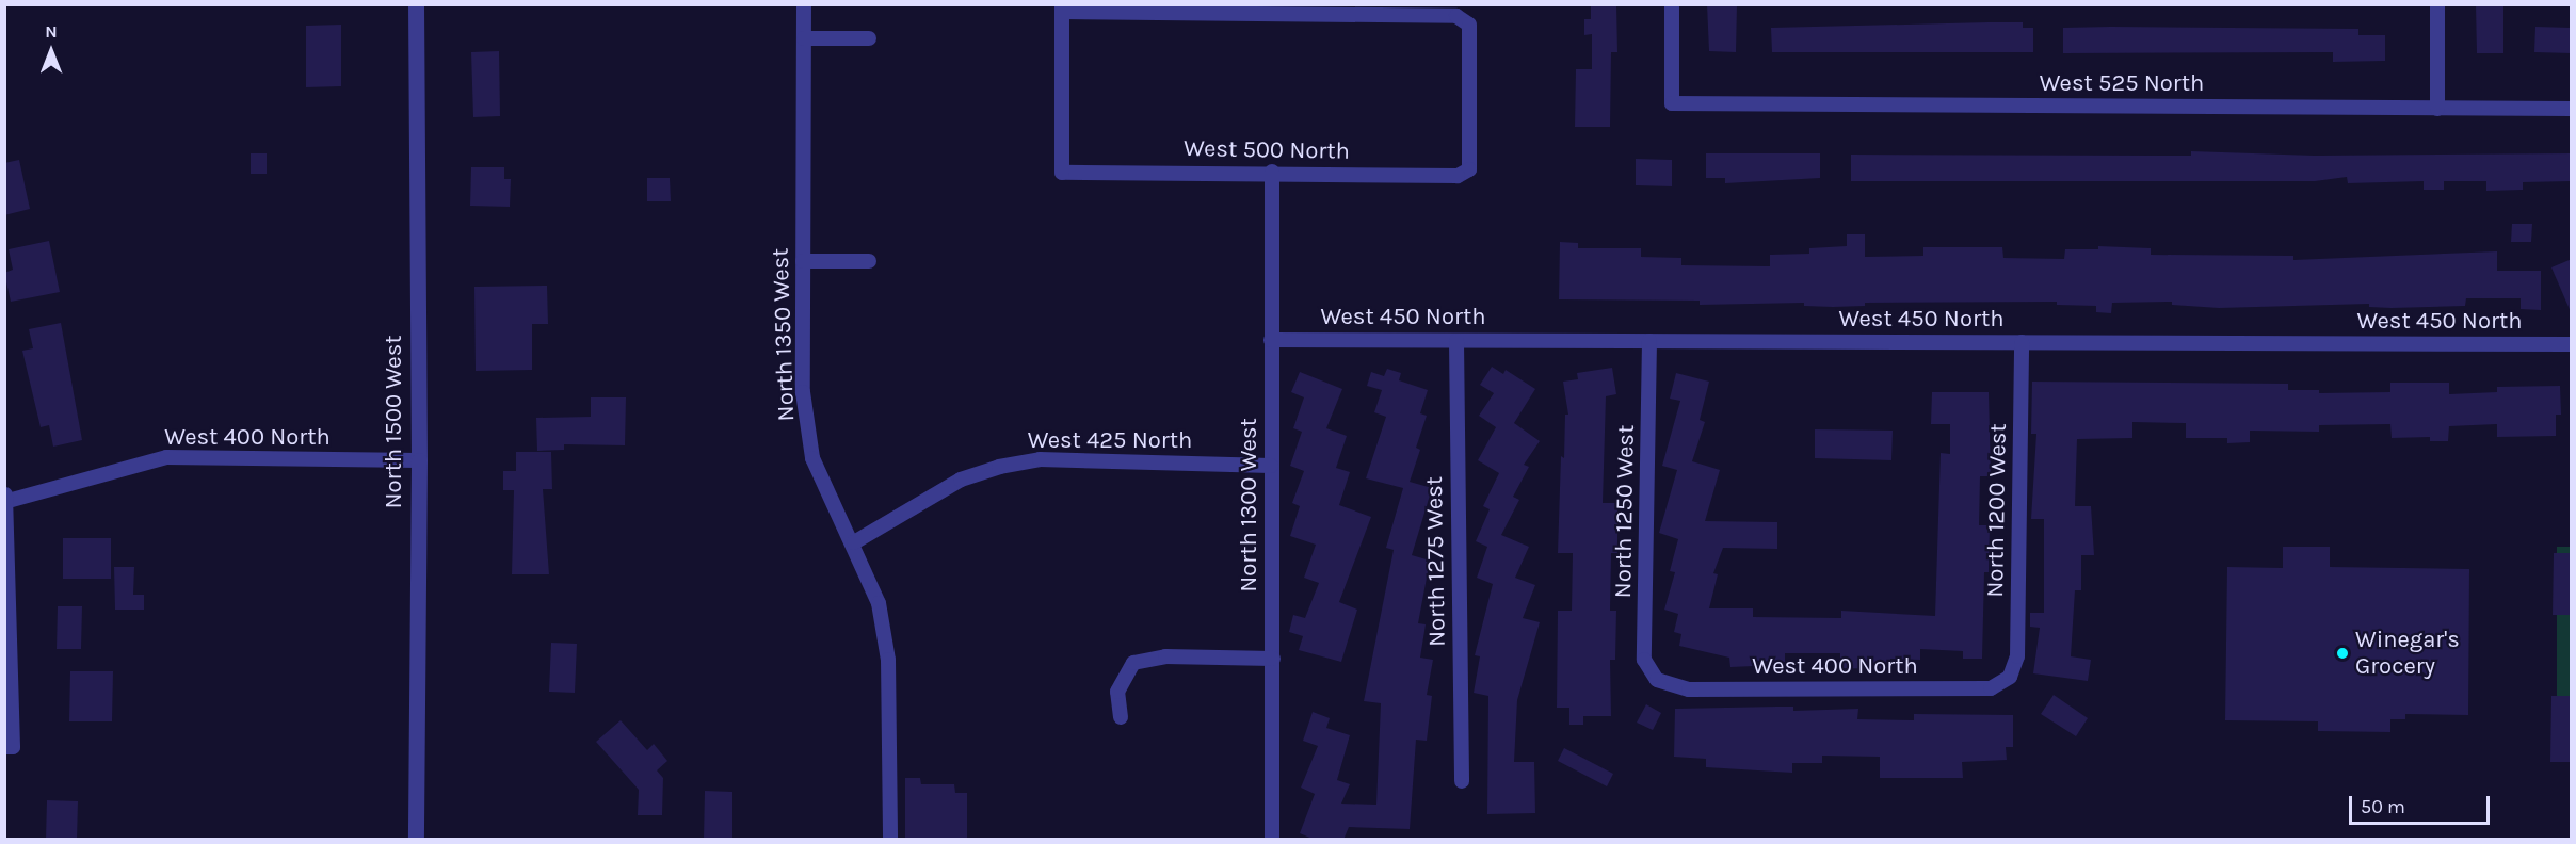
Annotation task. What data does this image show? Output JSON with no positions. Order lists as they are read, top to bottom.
{
  "streets": {
    "street": [
      "West 525 North",
      "West 500 North",
      "West 450 North",
      "North 1350 West",
      "North 1500 West",
      "West 400 North",
      "West 425 North",
      "North 1300 West",
      "North 1200 West",
      "North 1250 West",
      "North 1275 West"
    ]
  },
  "crossings": [
    ["West 500 North", "North 1300 West"],
    ["West 450 North", "North 1300 West"],
    ["West 450 North", "North 1200 West"],
    ["West 450 North", "North 1250 West"],
    ["West 450 North", "North 1275 West"],
    ["North 1350 West", "West 425 North"],
    ["North 1500 West", "West 400 North"],
    ["West 400 North", "North 1200 West"],
    ["West 400 North", "North 1250 West"],
    ["West 425 North", "North 1300 West"]
  ],
  "places": ["Winegar's Grocery"],
  "scale_bar": "50 m",
  "north": "top"
}
